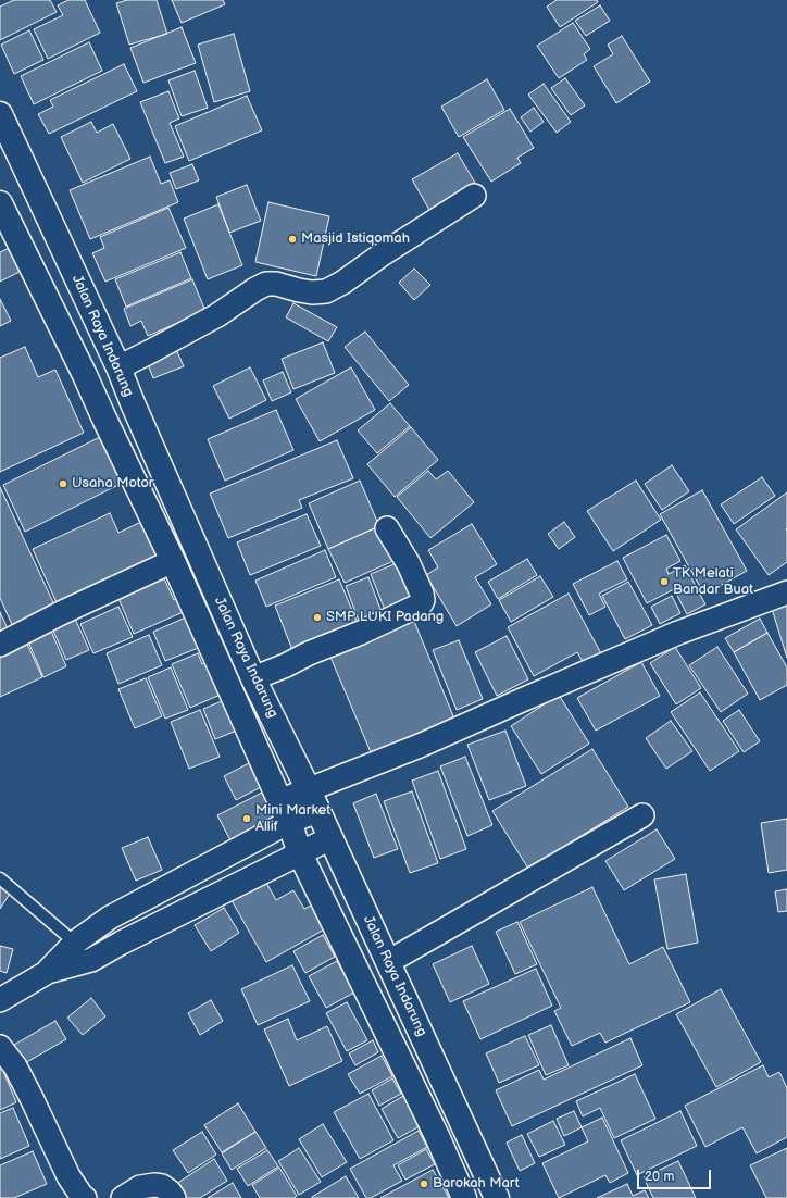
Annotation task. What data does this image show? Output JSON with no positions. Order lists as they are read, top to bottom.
{
  "streets": {
    "highway": ["Jalan Raya Indarung"]
  },
  "places": [
    "Masjid Istiqomah",
    "Usaha Motor",
    "TK Melati Bandar Buat",
    "SMP LUKI Padang",
    "Mini Market Allif",
    "Barokah Mart"
  ],
  "scale_bar": "20 m"
}
